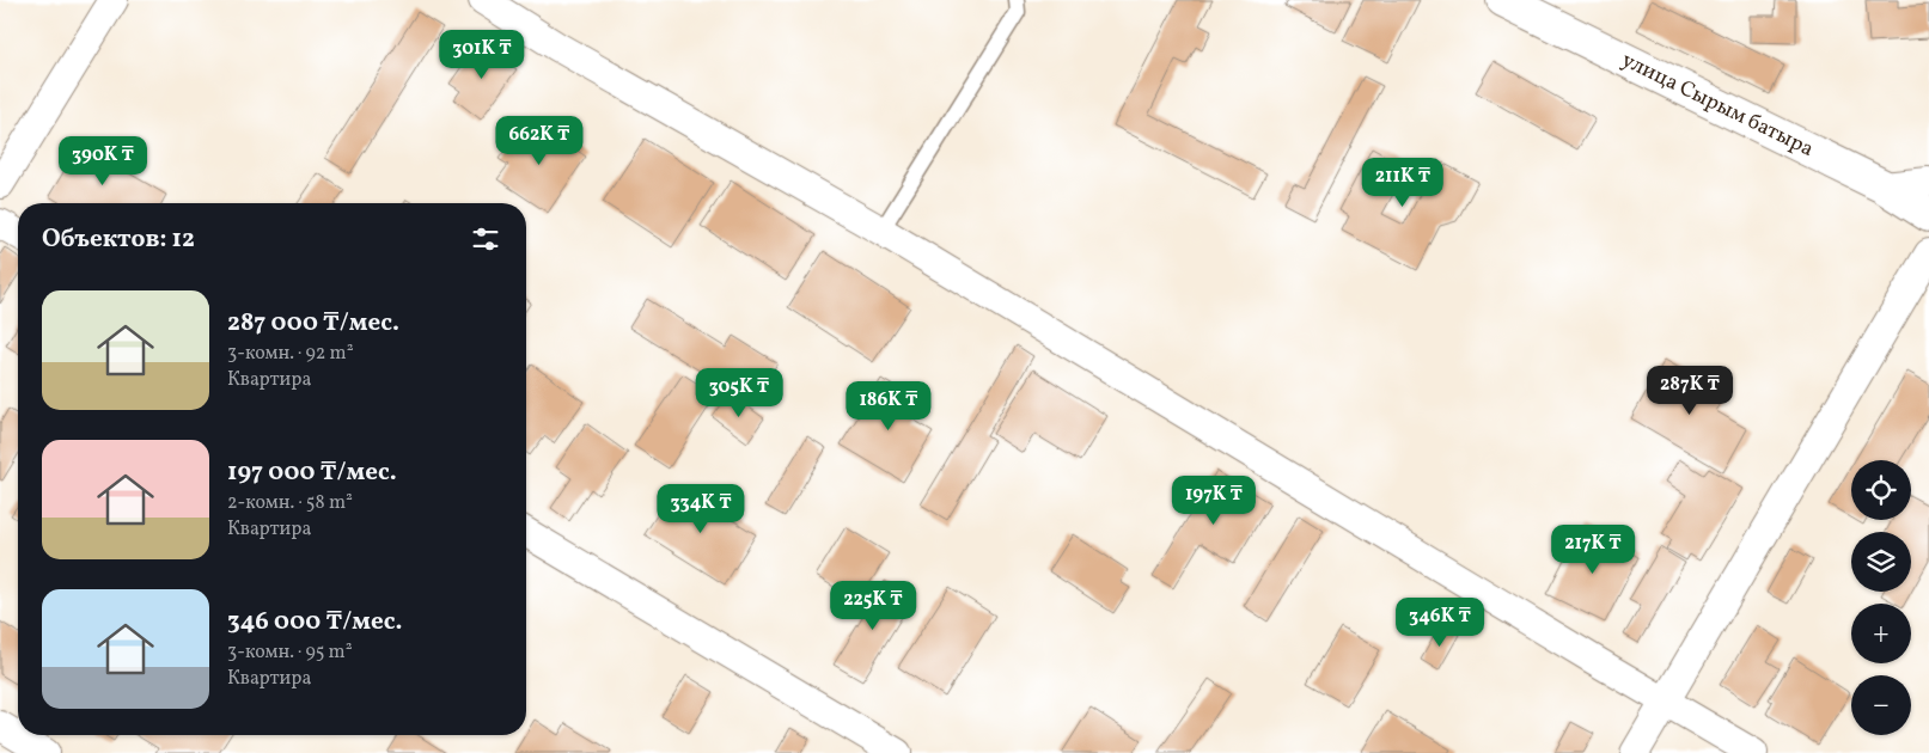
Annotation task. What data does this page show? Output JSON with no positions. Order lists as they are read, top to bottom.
{
  "streets": {
    "street": ["улица Сырым батыра"]
  },
  "page": {
    "price": [
      "301K ₸",
      "662K ₸",
      "390K ₸",
      "211K ₸",
      "287K ₸",
      "305K ₸",
      "186K ₸",
      "197K ₸",
      "334K ₸",
      "217K ₸",
      "225K ₸",
      "346K ₸"
    ],
    "heading": "Объектов: 12",
    "list": [
      {
        "name": "287 000 ₸/мес.",
        "note": "3-комн. · 92 m² · Квартира"
      },
      {
        "name": "197 000 ₸/мес.",
        "note": "2-комн. · 58 m² · Квартира"
      },
      {
        "name": "346 000 ₸/мес.",
        "note": "3-комн. · 95 m² · Квартира"
      }
    ],
    "map_buttons": ["+", "−"]
  }
}
